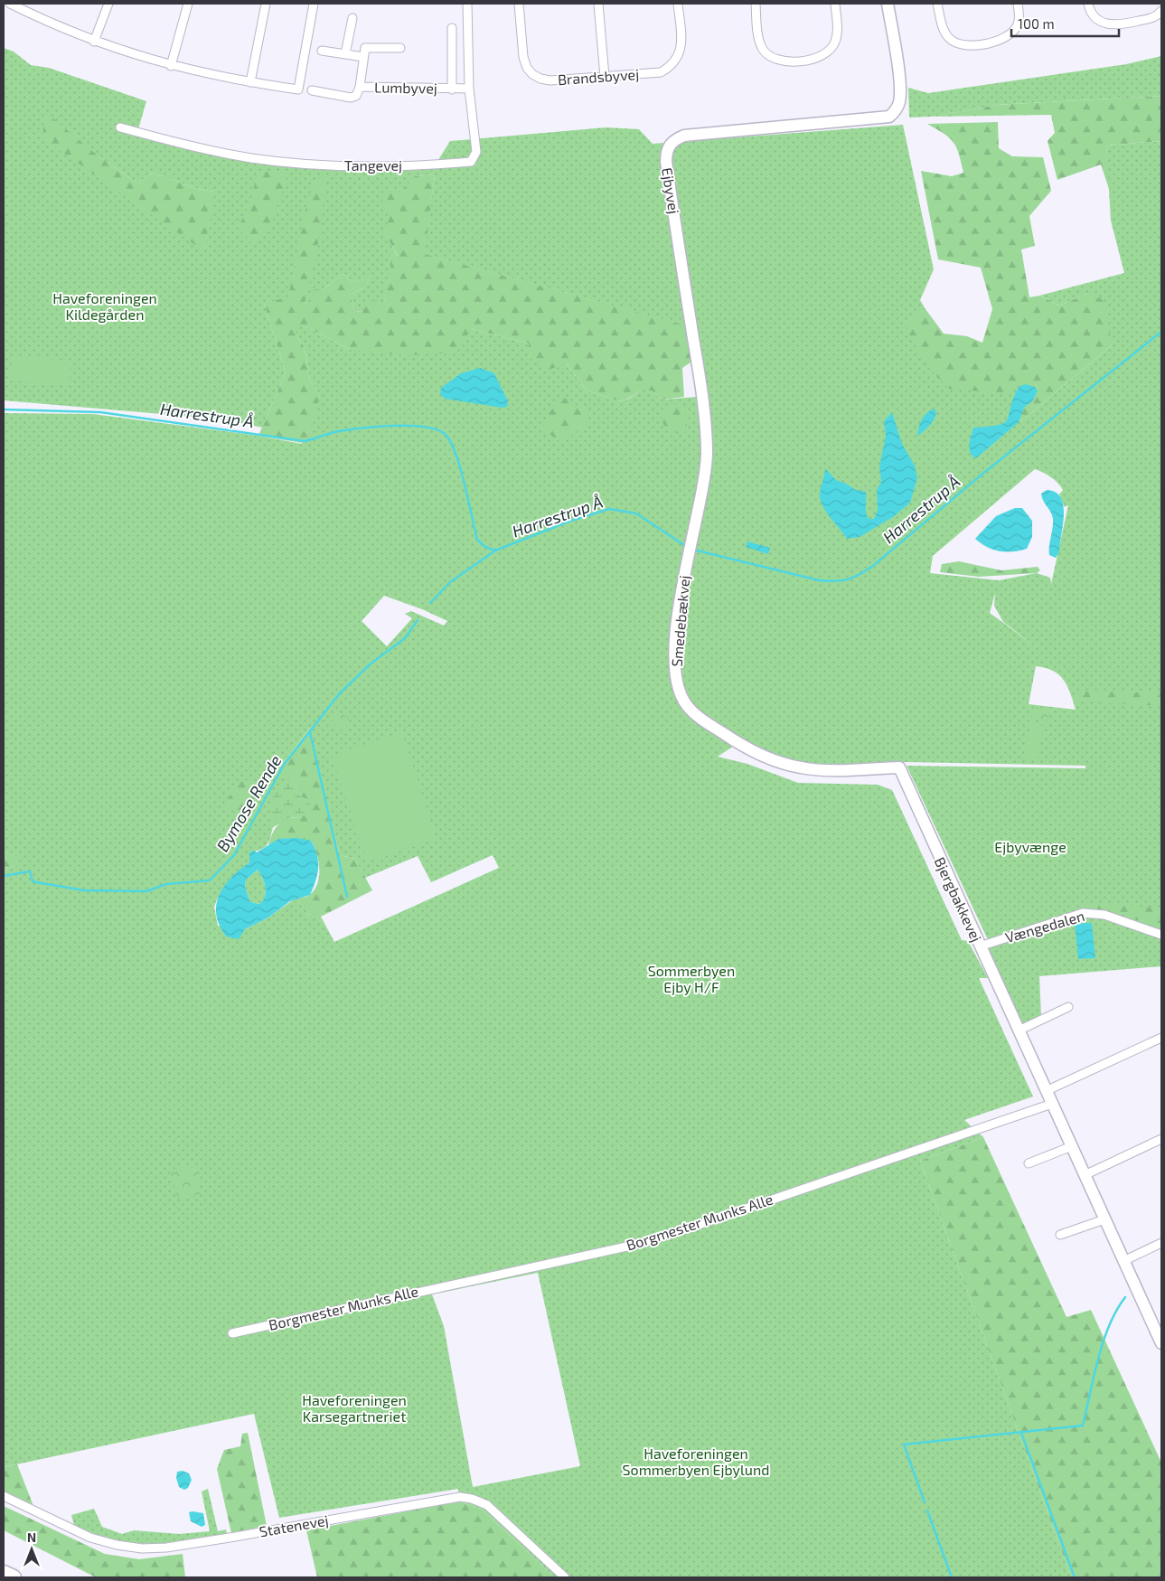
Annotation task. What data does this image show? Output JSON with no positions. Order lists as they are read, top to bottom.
{
  "streets": {
    "street": [
      "Brandsbyvej",
      "Lumbyvej",
      "Tangevej",
      "Ejbyvej",
      "Smedebækvej",
      "Bjergbakkevej",
      "Vængedalen",
      "Borgmester Munks Alle",
      "Statenevej"
    ]
  },
  "crossings": [
    ["Lumbyvej", "Tangevej"],
    ["Ejbyvej", "Smedebækvej"],
    ["Smedebækvej", "Bjergbakkevej"],
    ["Bjergbakkevej", "Vængedalen"],
    ["Bjergbakkevej", "Borgmester Munks Alle"]
  ],
  "water": ["Harrestrup Å", "Bymose Rende"],
  "parks": [
    "Haveforeningen Kildegården",
    "Ejbyvænge",
    "Sommerbyen Ejby H/F",
    "Haveforeningen Karsegartneriet",
    "Haveforeningen Sommerbyen Ejbylund"
  ],
  "scale_bar": "100 m",
  "north": "top"
}
